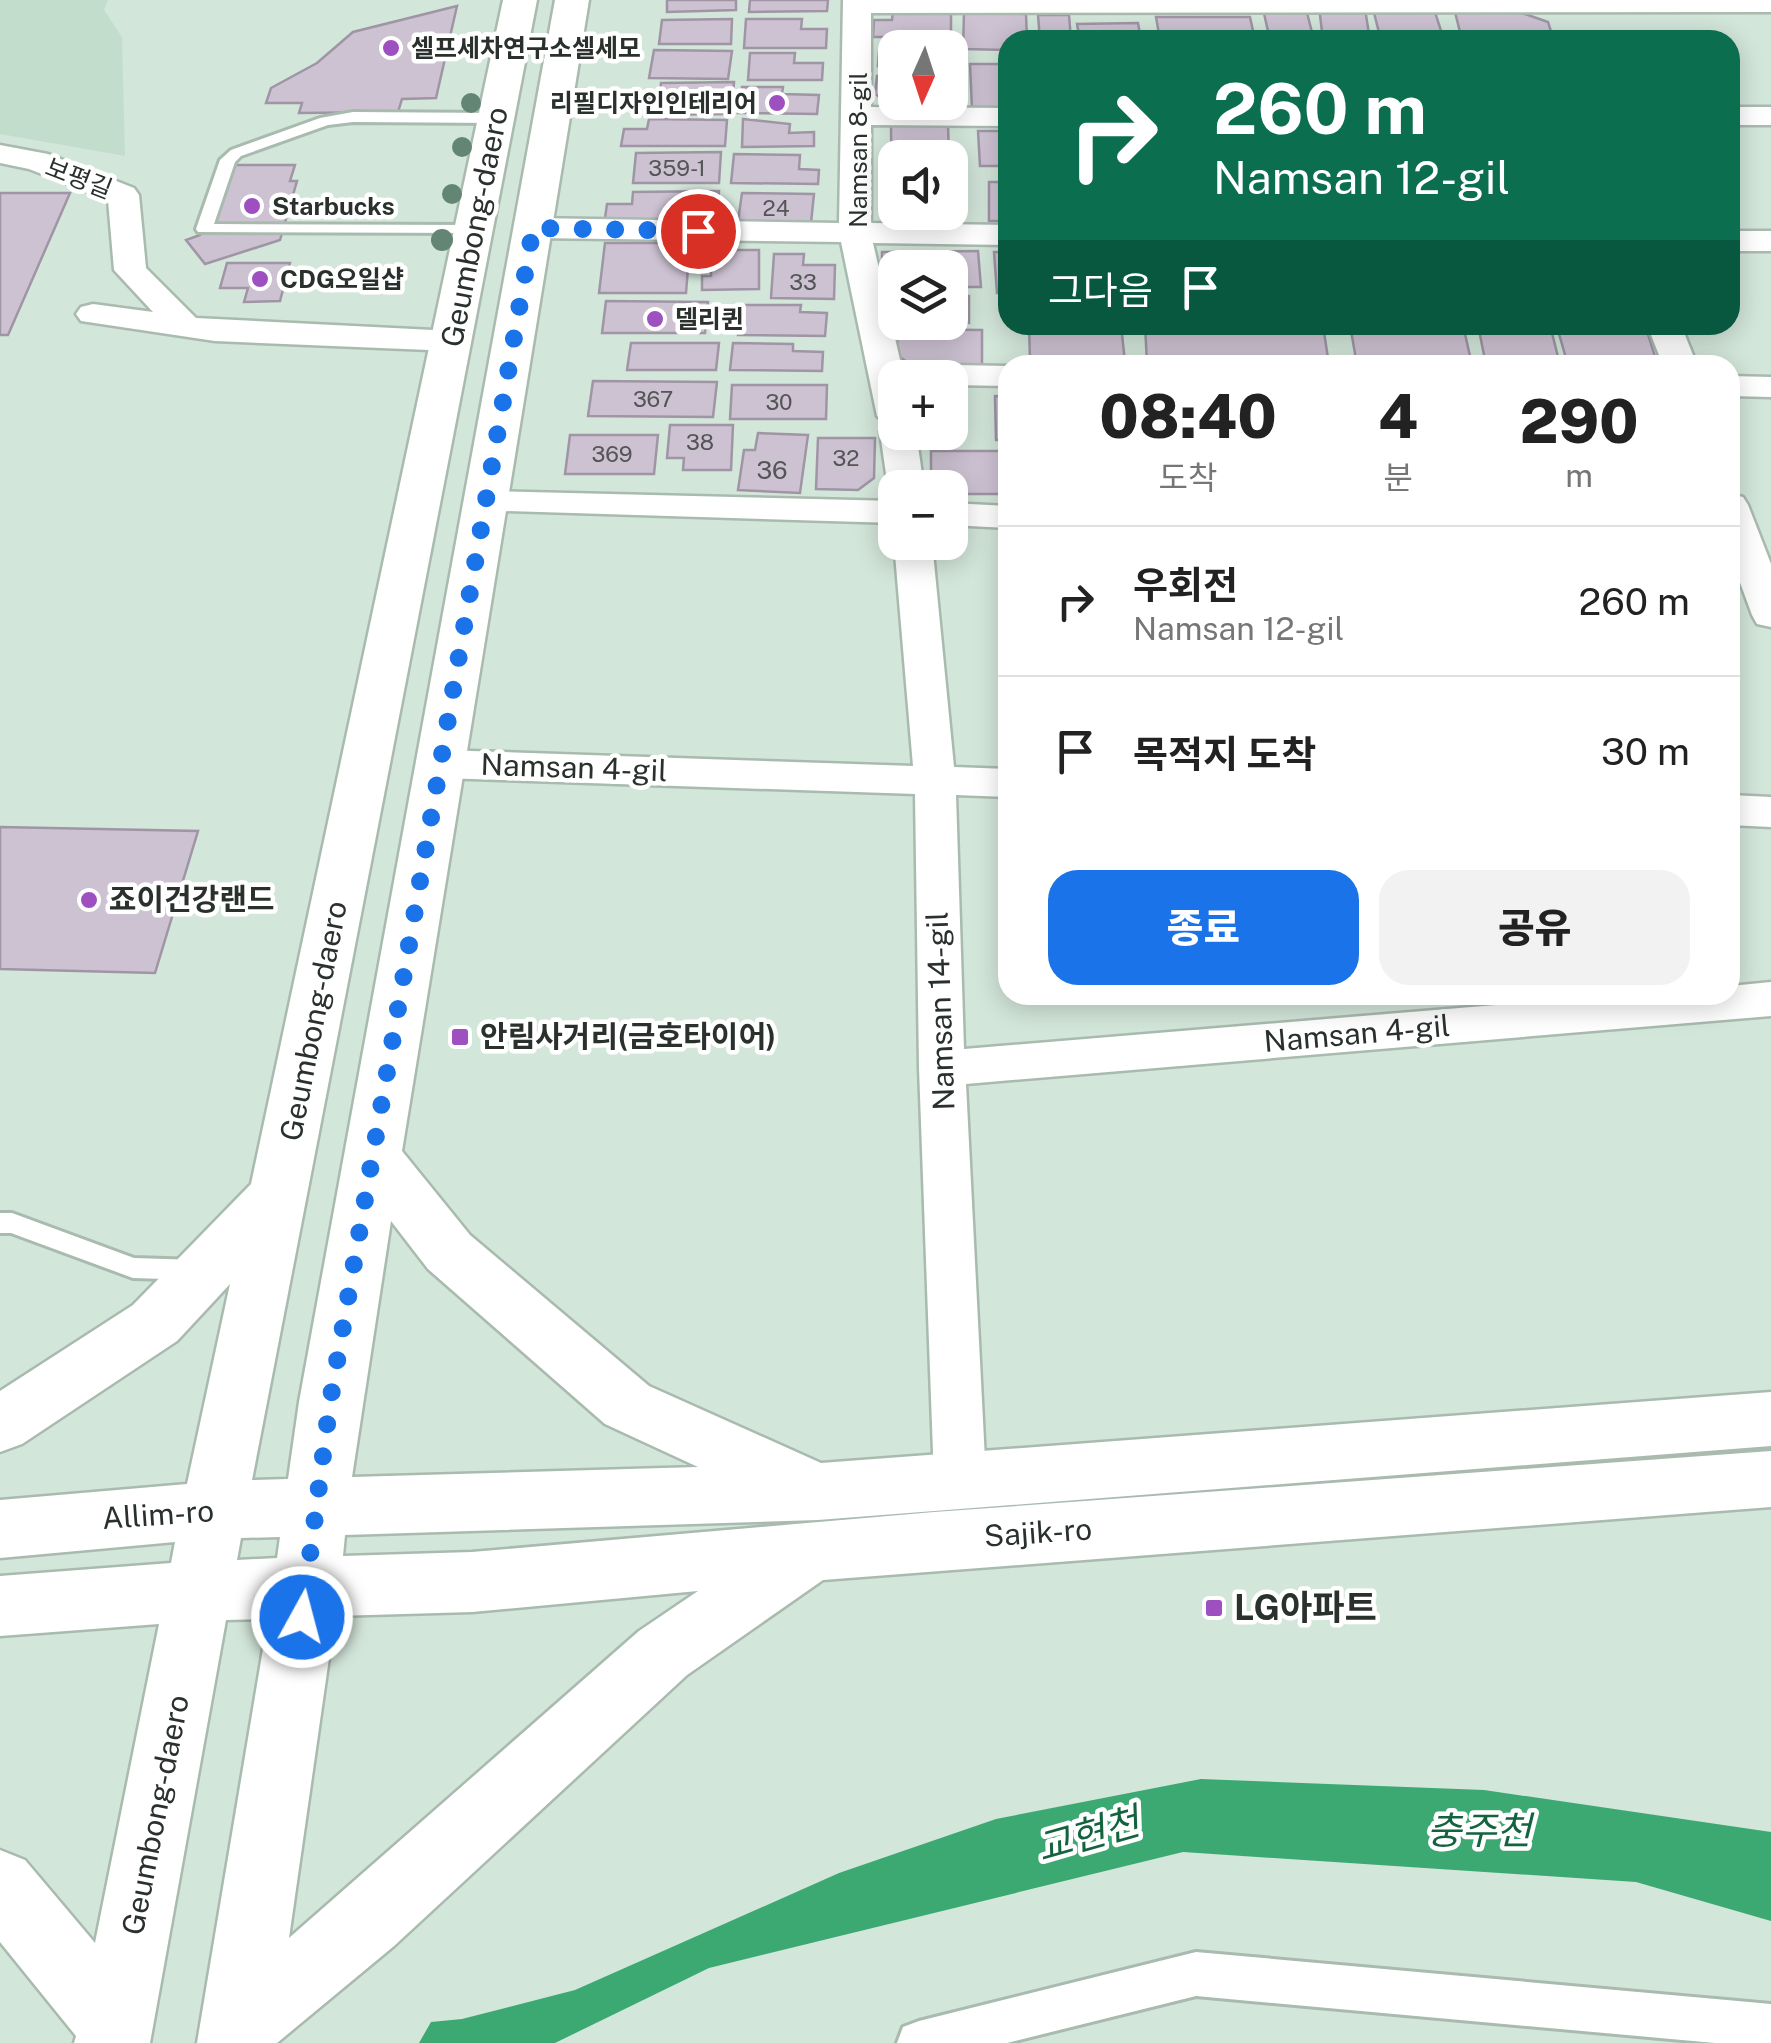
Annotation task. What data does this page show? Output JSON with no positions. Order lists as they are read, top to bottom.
{
  "streets": {
    "street": [
      "Namsan 8-gil",
      "보평길",
      "Geumbong-daero",
      "Namsan 4-gil",
      "Namsan 14-gil",
      "Allim-ro",
      "Sajik-ro"
    ]
  },
  "crossings": [
    ["Geumbong-daero", "Namsan 4-gil"],
    ["Geumbong-daero", "Allim-ro"],
    ["Geumbong-daero", "Sajik-ro"],
    ["Namsan 4-gil", "Namsan 14-gil"],
    ["Namsan 14-gil", "Sajik-ro"],
    ["Allim-ro", "Sajik-ro"]
  ],
  "water": ["충주천", "교현천"],
  "places": {
    "other": [
      "셀프세차연구소셀세모",
      "리필디자인인테리어",
      "Starbucks",
      "CDG오일샵",
      "델리퀸",
      "죠이건강랜드"
    ],
    "transit": ["안림사거리(금호타이어)", "LG아파트"]
  },
  "house_numbers": [
    "359-1",
    "24",
    "33",
    "367",
    "30",
    "38",
    "369",
    "32",
    "36"
  ],
  "north": "bottom",
  "page": {
    "map_buttons": ["+", "−"],
    "turn": ["260 m", "Namsan 12-gil"],
    "then": "그다음",
    "eta": [
      "08:40",
      "도착",
      "4",
      "분",
      "290",
      "m"
    ],
    "list": [
      {
        "name": "우회전",
        "note": "Namsan 12-gil",
        "value": "260 m"
      },
      {
        "name": "목적지 도착",
        "value": "30 m"
      }
    ],
    "buttons": ["종료", "공유"]
  }
}
